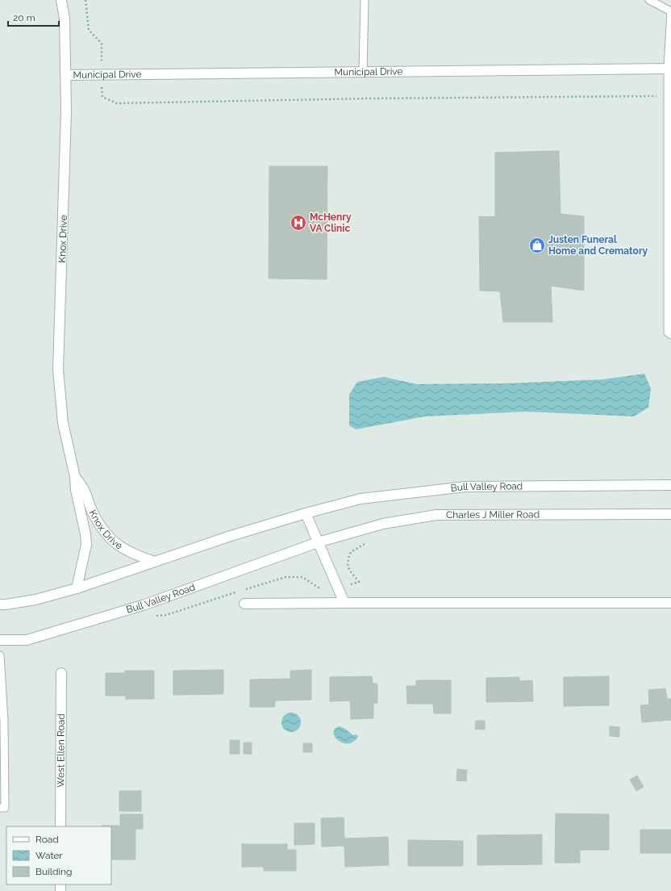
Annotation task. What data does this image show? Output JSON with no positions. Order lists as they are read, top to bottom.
{
  "streets": {
    "street": [
      "Municipal Drive",
      "Knox Drive",
      "Bull Valley Road",
      "Charles J Miller Road",
      "West Ellen Road"
    ]
  },
  "crossings": [
    ["Municipal Drive", "Knox Drive"],
    ["Knox Drive", "Bull Valley Road"],
    ["Bull Valley Road", "Charles J Miller Road"]
  ],
  "places": {
    "hospital": ["McHenry VA Clinic"],
    "shop": ["Justen Funeral Home and Crematory"]
  },
  "legend": ["Road", "Water", "Building"],
  "scale_bar": "20 m"
}
